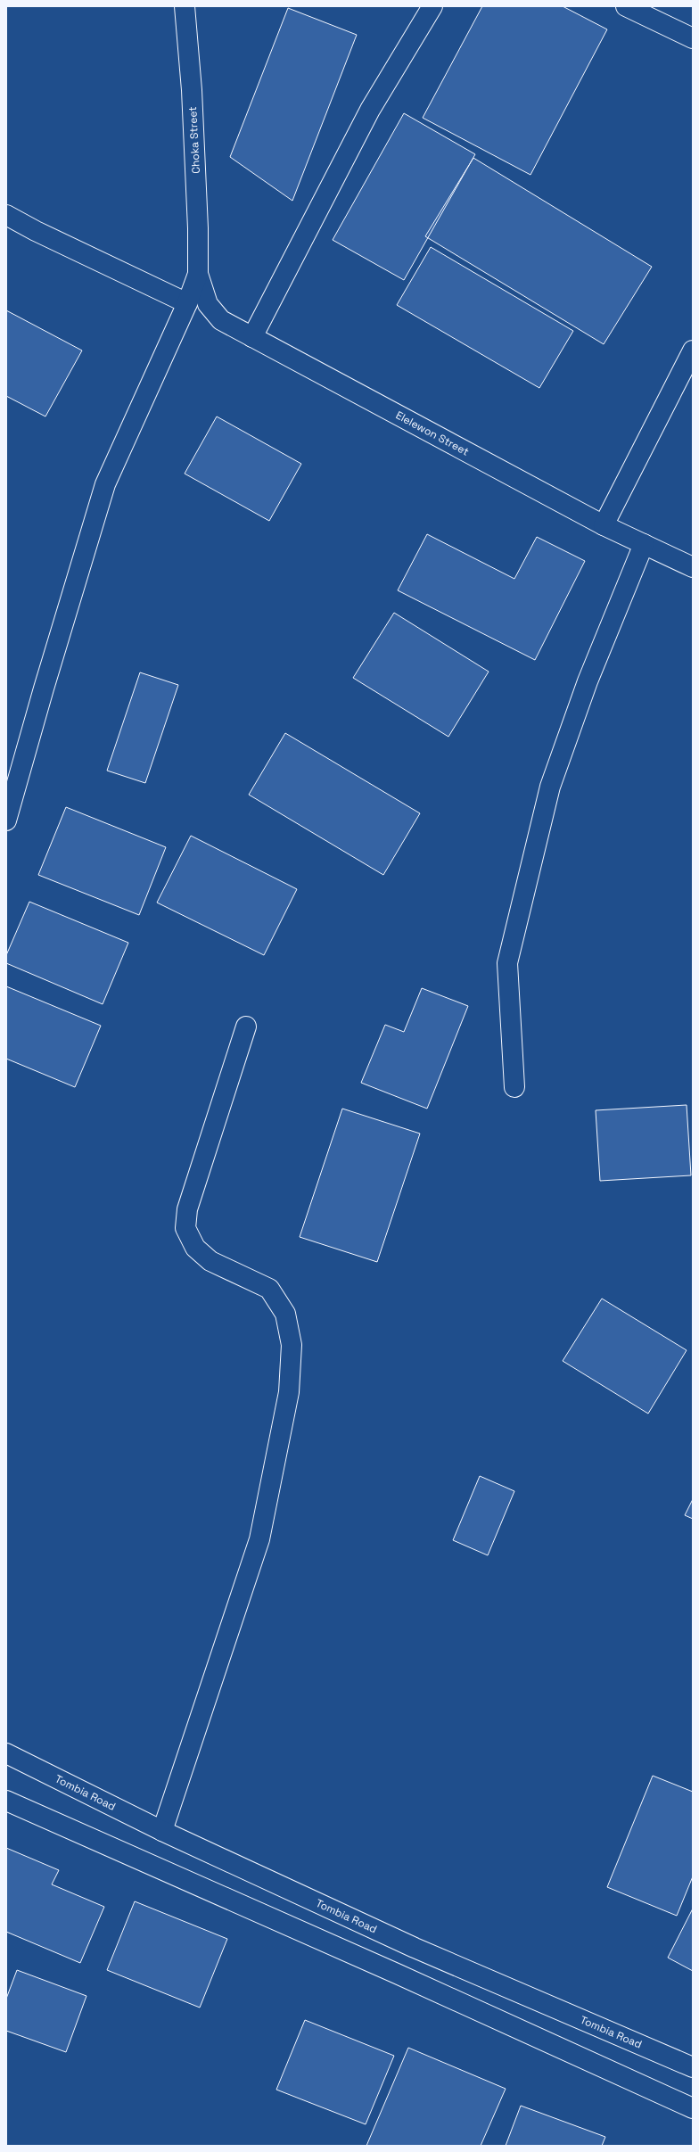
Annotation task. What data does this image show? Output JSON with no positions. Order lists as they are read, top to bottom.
{
  "streets": {
    "street": ["Choka Street", "Elelewon Street", "Tombia Road"]
  },
  "crossings": [
    ["Choka Street", "Elelewon Street"]
  ]
}
